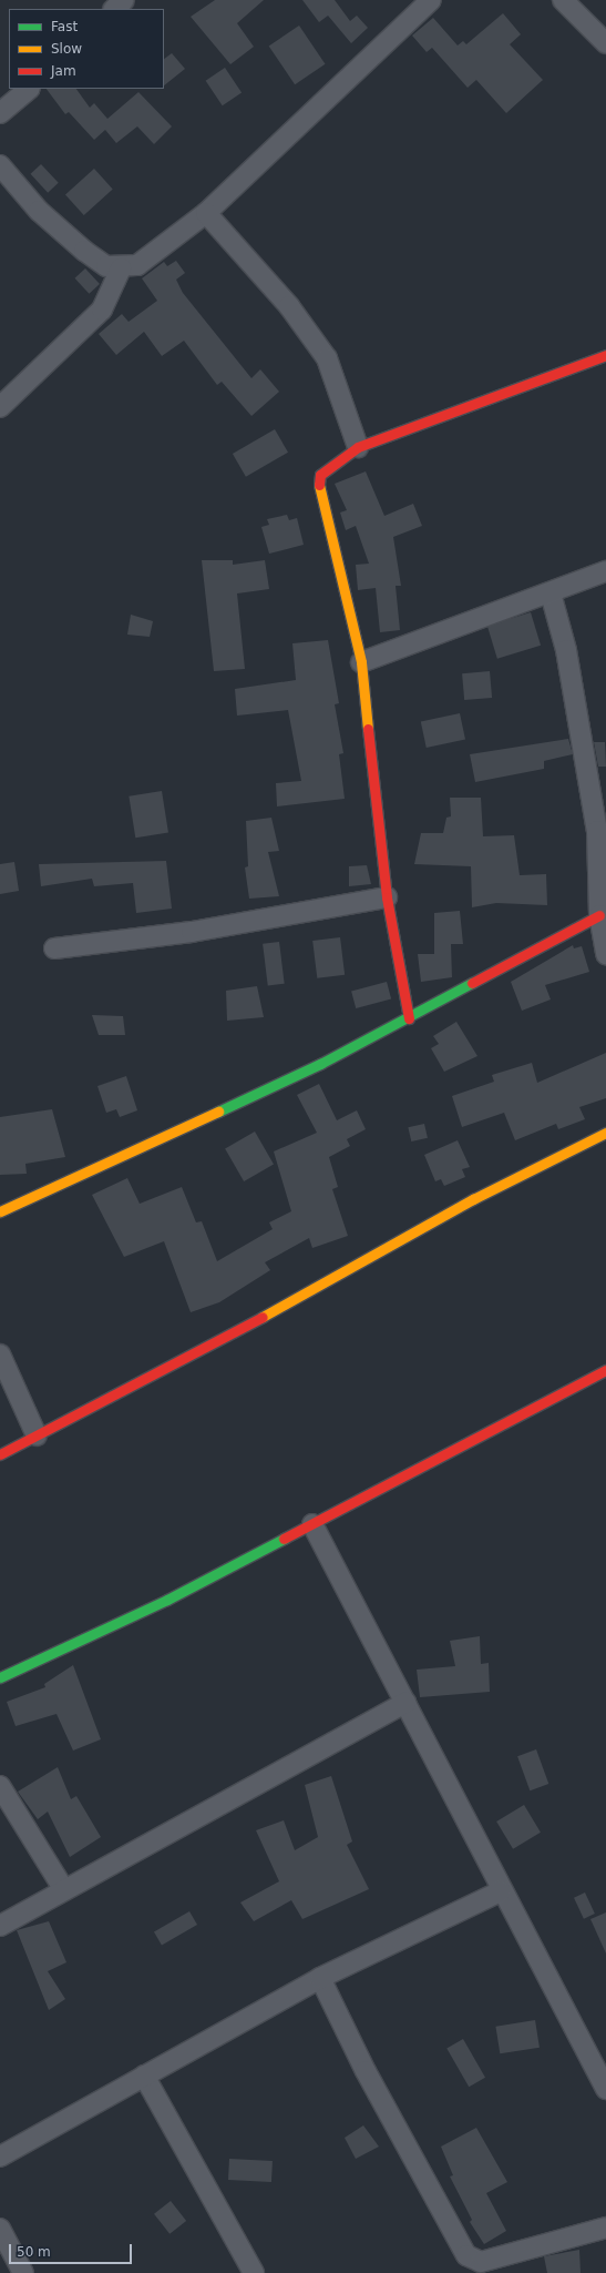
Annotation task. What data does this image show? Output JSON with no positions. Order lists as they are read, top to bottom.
{
  "legend": ["Fast", "Slow", "Jam"],
  "scale_bar": "50 m"
}
